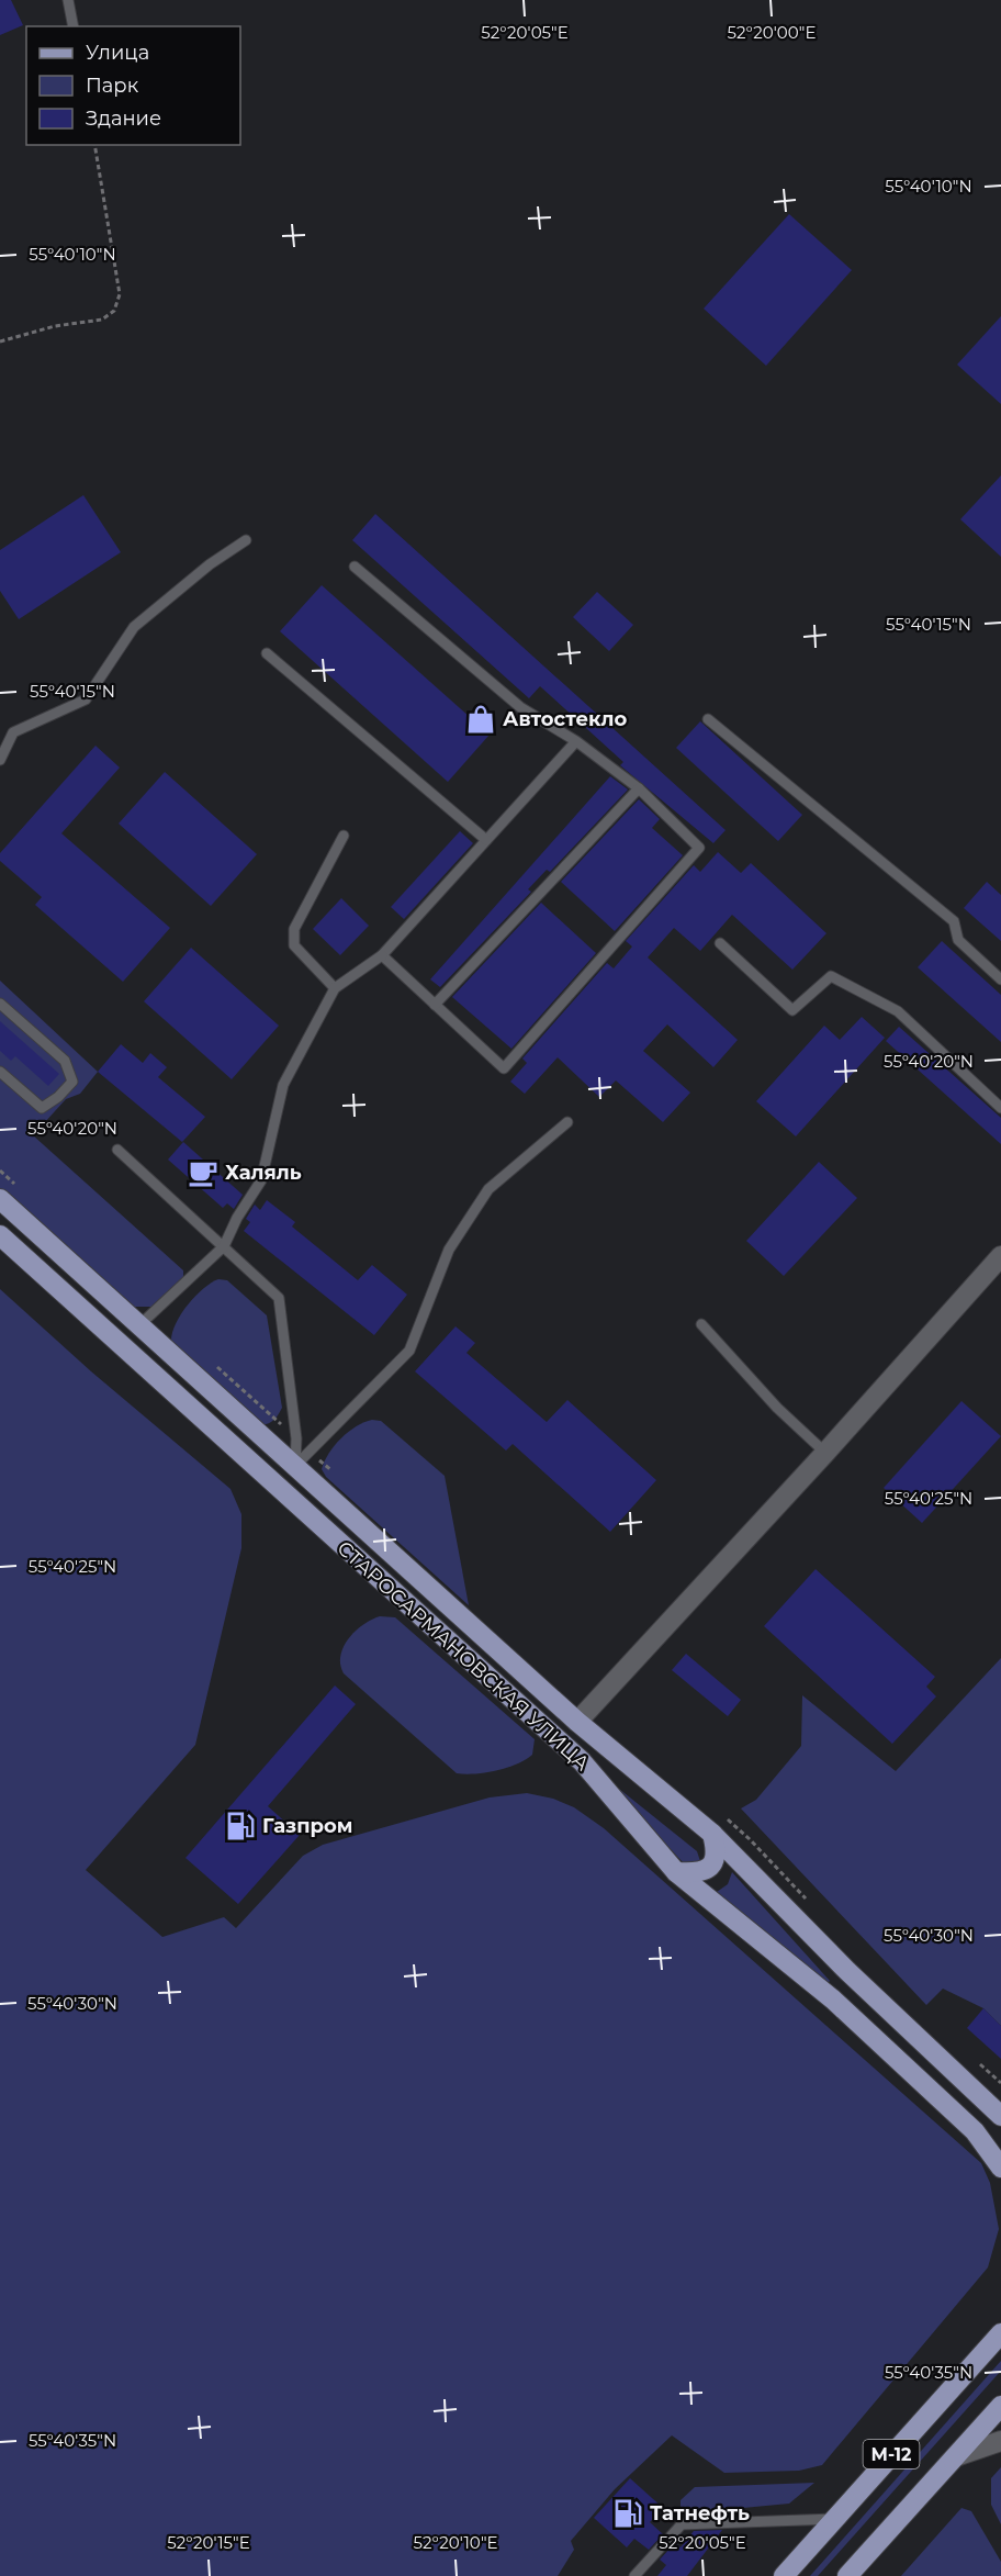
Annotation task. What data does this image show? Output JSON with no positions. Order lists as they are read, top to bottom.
{
  "streets": {
    "main road": ["СТАРОСАРМАНОВСКАЯ УЛИЦА", "М-12"]
  },
  "places": {
    "shop": ["Автостекло"],
    "cafe": ["Халяль"],
    "fuel station": ["Газпром", "Татнефть"]
  },
  "legend": ["Улица", "Парк", "Здание"],
  "coordinates": [
    "52°20'05\"E",
    "52°20'00\"E",
    "55°40'10\"N",
    "55°40'15\"N",
    "55°40'20\"N",
    "55°40'25\"N",
    "55°40'30\"N",
    "55°40'35\"N",
    "52°20'15\"E",
    "52°20'10\"E"
  ]
}
